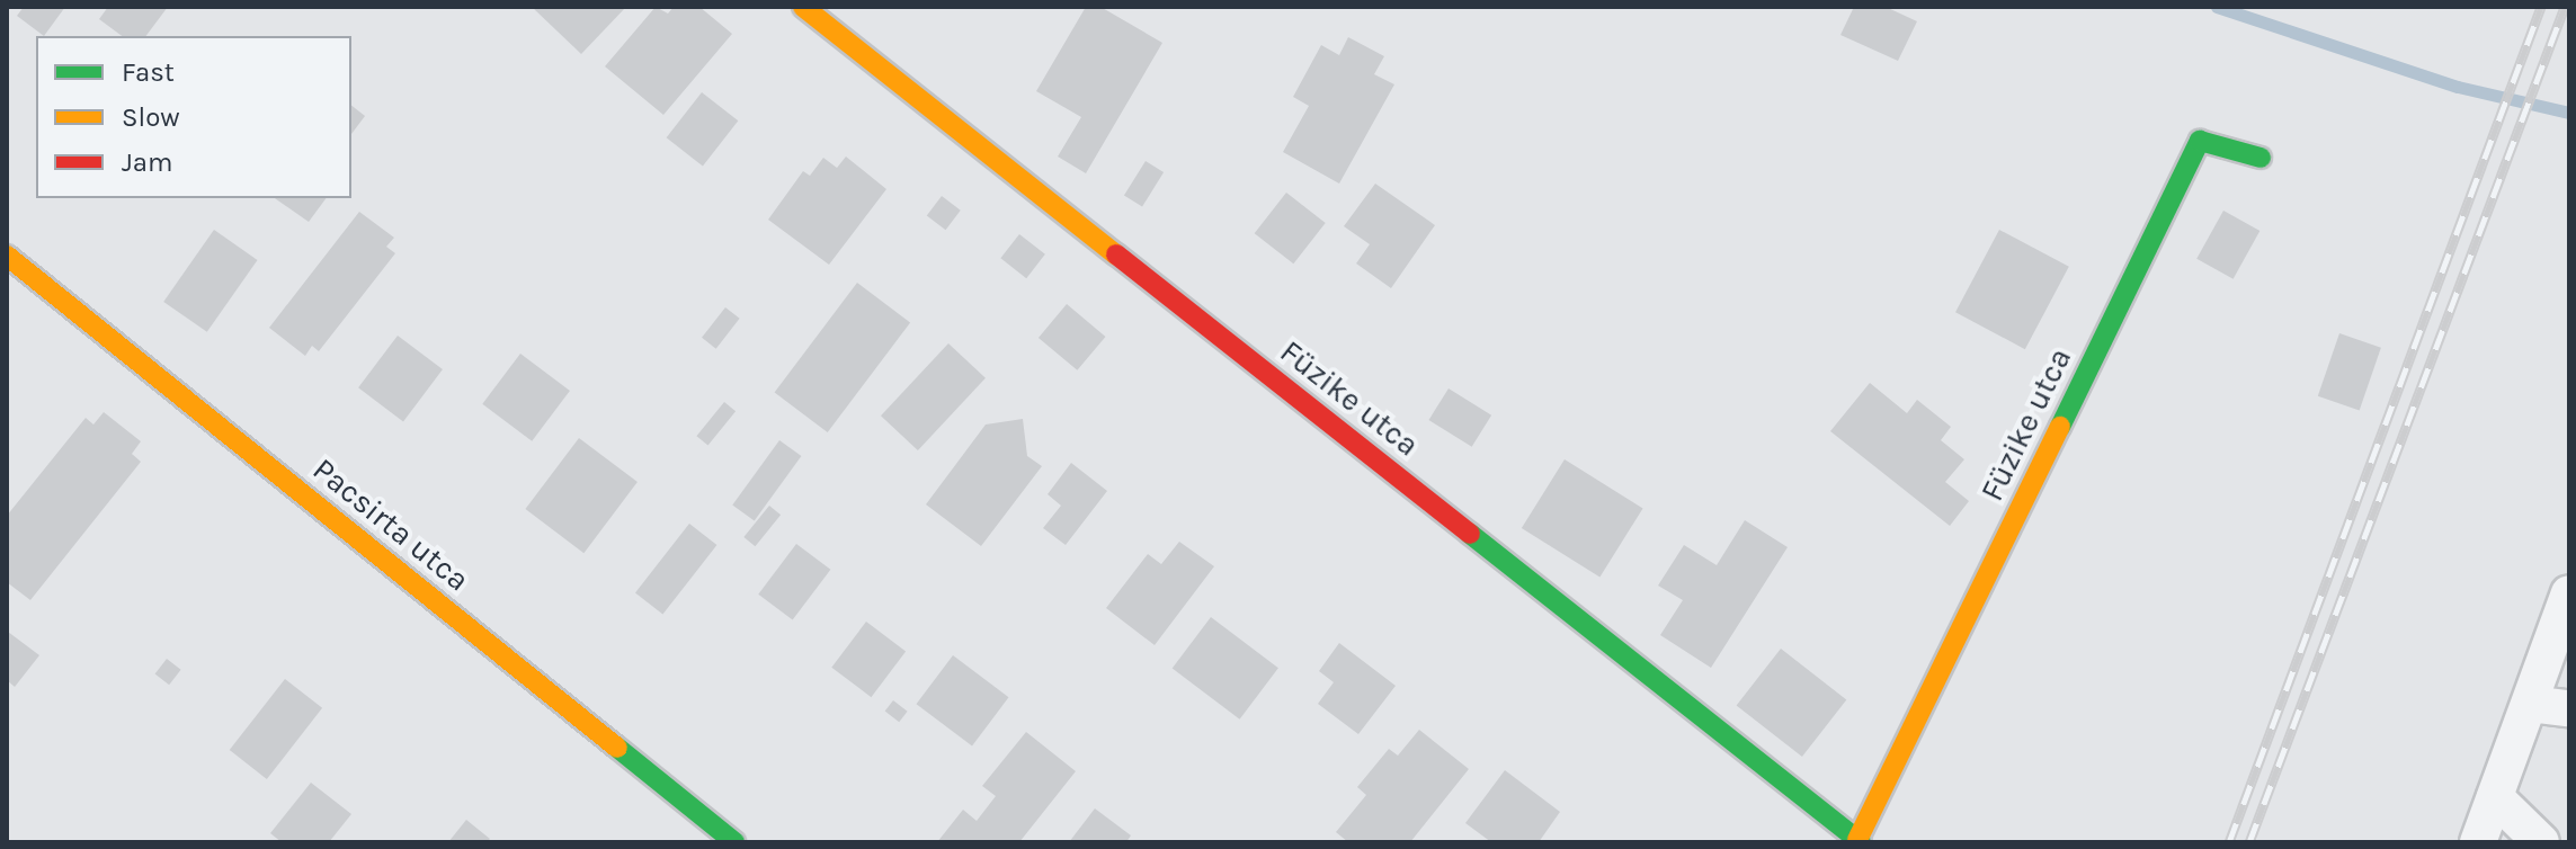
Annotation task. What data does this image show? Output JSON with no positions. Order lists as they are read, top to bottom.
{
  "streets": {
    "street": ["Füzike utca", "Pacsirta utca"]
  },
  "legend": ["Fast", "Slow", "Jam"]
}
